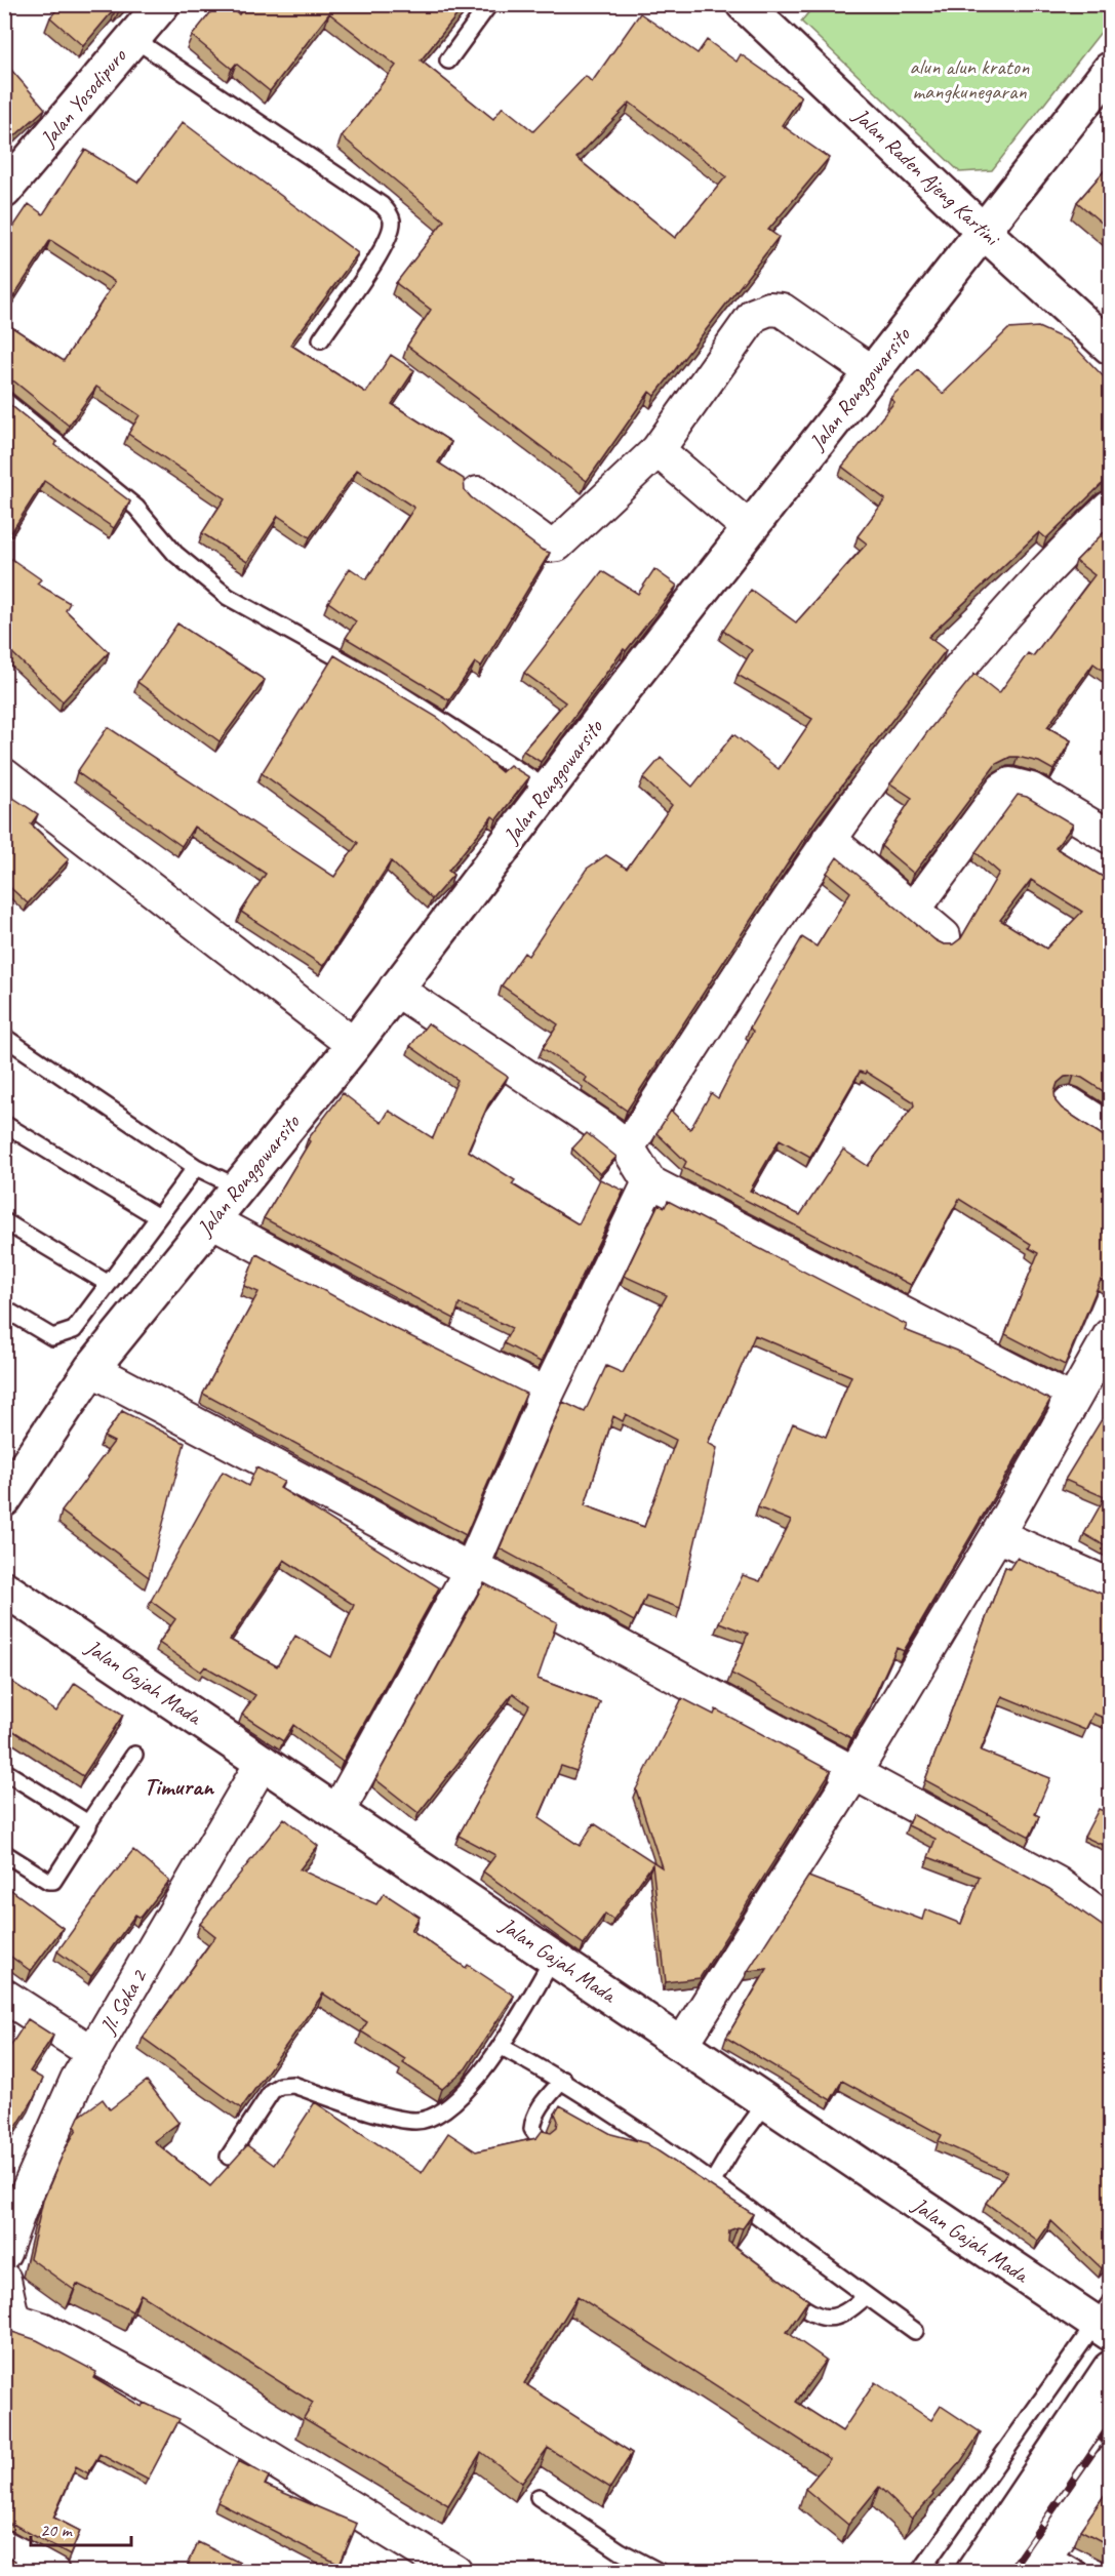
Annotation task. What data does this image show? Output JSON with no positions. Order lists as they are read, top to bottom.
{
  "streets": {
    "main road": [
      "Jalan Yosodipuro",
      "Jalan Raden Ajeng Kartini",
      "Jalan Ronggowarsito",
      "Jalan Gajah Mada"
    ],
    "street": ["Jl. Soka 2"]
  },
  "crossings": [
    ["Jalan Raden Ajeng Kartini", "Jalan Ronggowarsito"],
    ["Jalan Gajah Mada", "Jl. Soka 2"]
  ],
  "districts": ["Timuran"],
  "parks": ["alun alun kraton mangkunegaran"],
  "scale_bar": "20 m"
}
